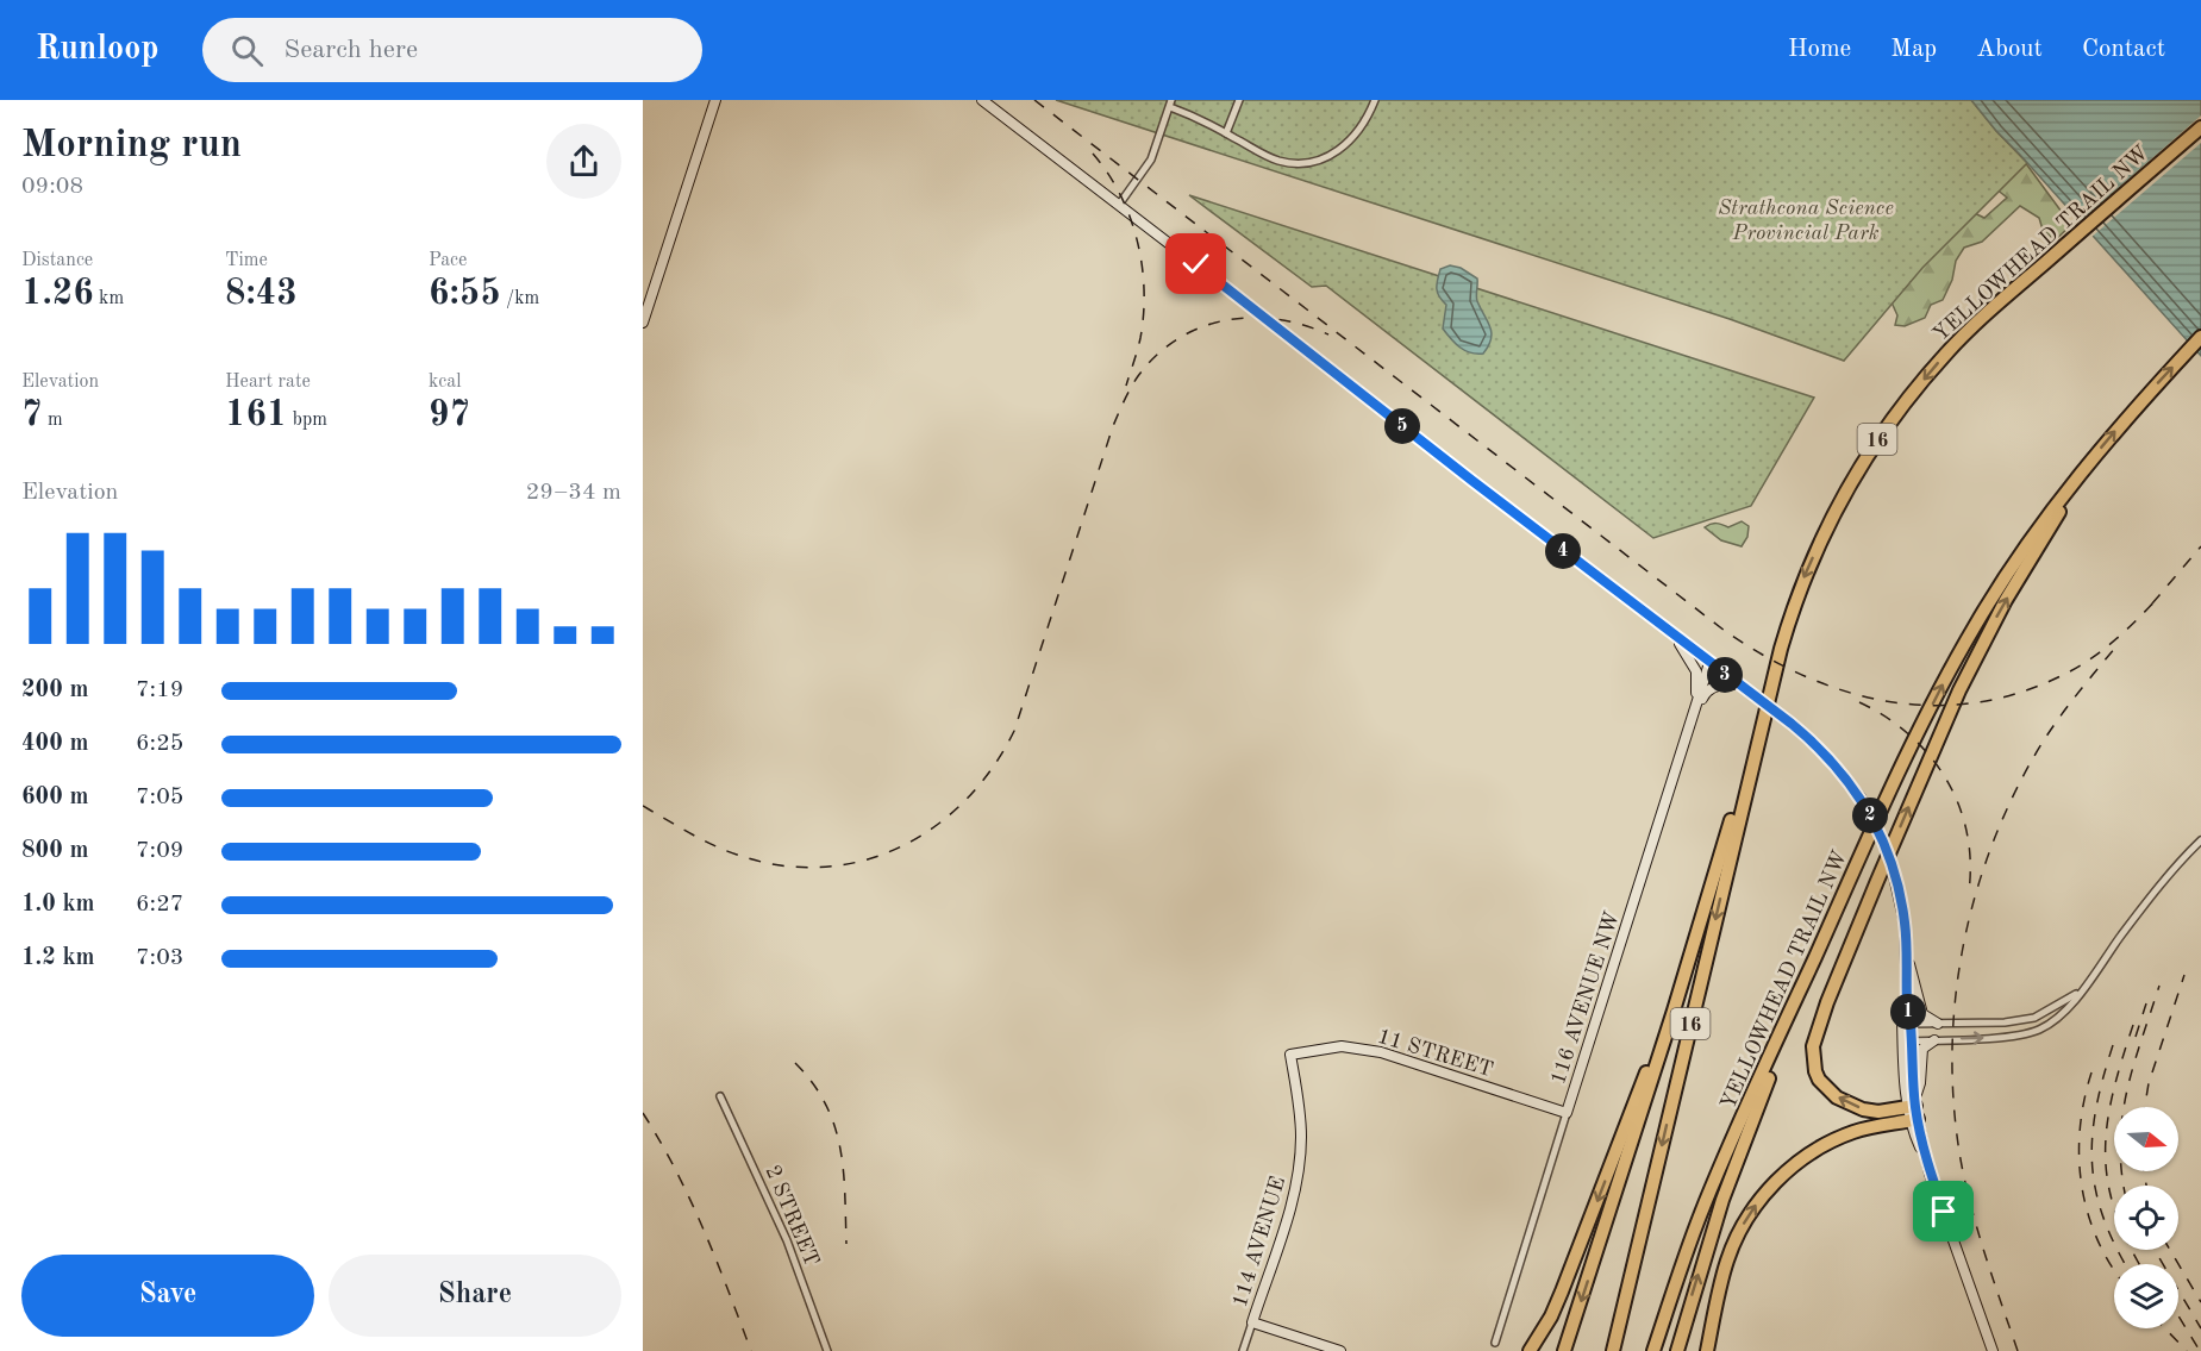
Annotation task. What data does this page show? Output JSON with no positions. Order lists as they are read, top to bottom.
{
  "streets": {
    "highway": ["YELLOWHEAD TRAIL NW", "16"],
    "main road": ["116 AVENUE NW", "11 STREET", "114 AVENUE"],
    "street": ["2 STREET"]
  },
  "crossings": [
    ["116 AVENUE NW", "11 STREET"],
    ["11 STREET", "114 AVENUE"]
  ],
  "parks": ["Strathcona Science Provincial Park"],
  "north": "right",
  "page": {
    "header": "Runloop",
    "search": "Search here",
    "nav": [
      "Home",
      "Map",
      "About",
      "Contact"
    ],
    "heading": ["Morning run", "09:08"],
    "stats": [
      ["Distance", "1.26 km"],
      ["Time", "8:43"],
      ["Pace", "6:55 /km"],
      ["Elevation", "7 m"],
      ["Heart rate", "161 bpm"],
      ["kcal", "97"]
    ],
    "pins": [
      "5",
      "4",
      "3",
      "2",
      "1"
    ],
    "chart": ["Elevation", "29–34 m"],
    "list": [
      {
        "name": "200 m",
        "note": "7:19"
      },
      {
        "name": "400 m",
        "note": "6:25"
      },
      {
        "name": "600 m",
        "note": "7:05"
      },
      {
        "name": "800 m",
        "note": "7:09"
      },
      {
        "name": "1.0 km",
        "note": "6:27"
      },
      {
        "name": "1.2 km",
        "note": "7:03"
      }
    ],
    "buttons": ["Save", "Share"]
  }
}
